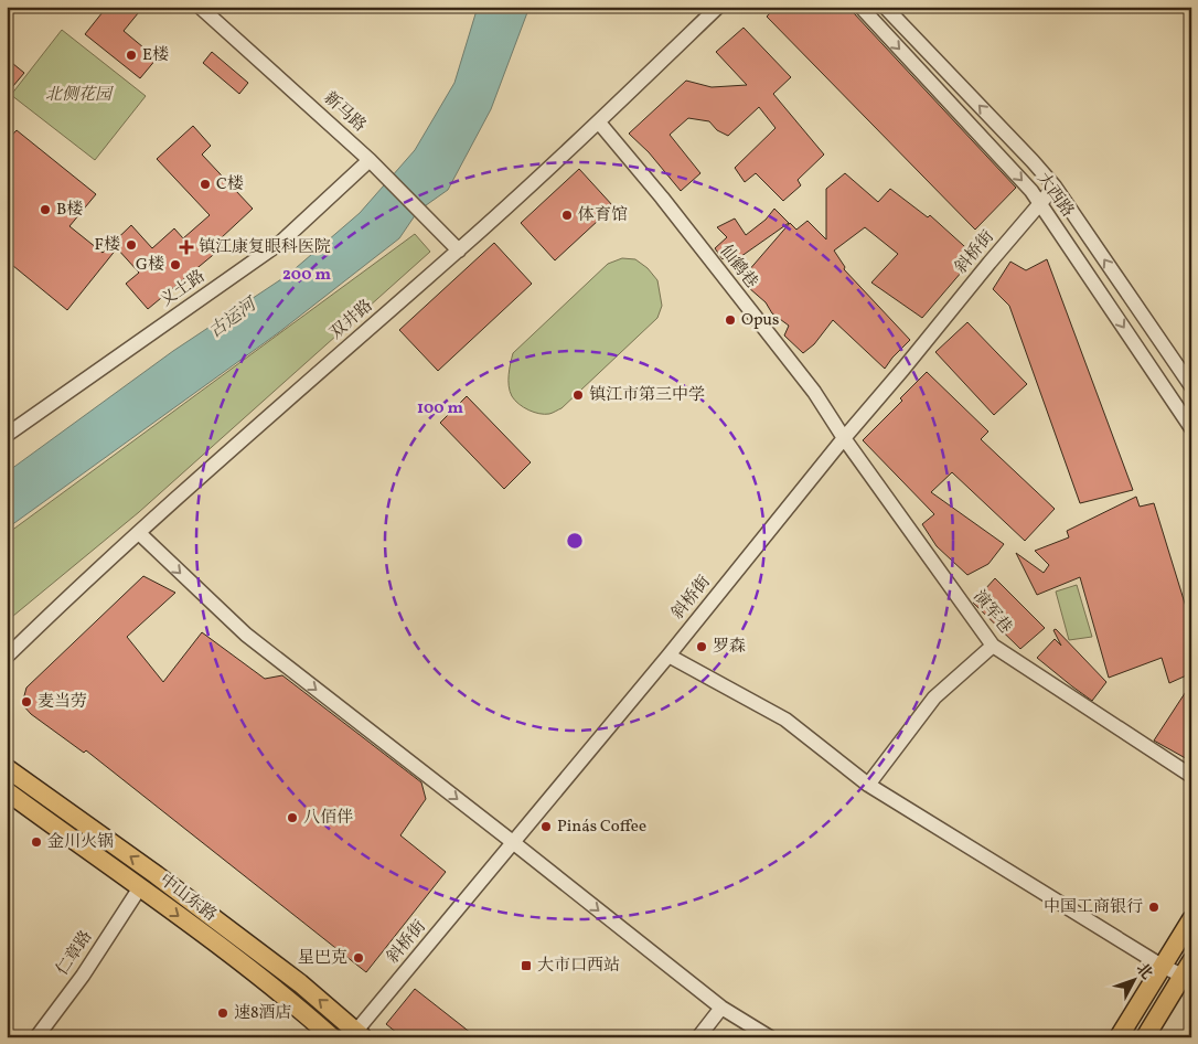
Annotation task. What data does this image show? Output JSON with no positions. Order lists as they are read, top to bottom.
{
  "streets": {
    "main road": ["中山东路"],
    "street": [
      "新马路",
      "大西路",
      "斜桥街",
      "仙鹤巷",
      "义土路",
      "双井路",
      "演军巷",
      "仁章路"
    ]
  },
  "crossings": [
    ["新马路", "义土路"],
    ["新马路", "双井路"],
    ["大西路", "斜桥街"],
    ["斜桥街", "仙鹤巷"],
    ["斜桥街", "演军巷"],
    ["斜桥街", "中山东路"],
    ["仙鹤巷", "双井路"],
    ["仙鹤巷", "演军巷"],
    ["中山东路", "仁章路"]
  ],
  "water": ["古运河"],
  "parks": ["北侧花园"],
  "places": {
    "other": [
      "E楼",
      "C楼",
      "B楼",
      "体育馆",
      "F楼",
      "G楼",
      "Opus",
      "镇江市第三中学",
      "罗森",
      "麦当劳",
      "八佰伴",
      "Pinás Coffee",
      "金川火锅",
      "中国工商银行",
      "星巴克",
      "速8酒店"
    ],
    "health": ["镇江康复眼科医院"],
    "transit": ["大市口西站"]
  },
  "north": "top right",
  "rings": ["200 m", "100 m"]
}
